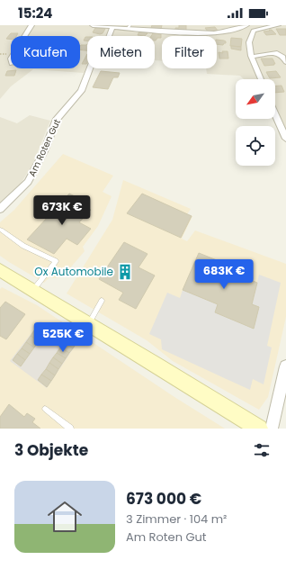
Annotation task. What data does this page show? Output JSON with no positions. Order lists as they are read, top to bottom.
{
  "streets": {
    "street": ["Am Roten Gut"]
  },
  "places": {
    "building": ["Ox Automobile"]
  },
  "north": "bottom left",
  "page": {
    "status": "15:24",
    "chip": ["Kaufen", "Mieten", "Filter"],
    "price": ["673K €", "683K €", "525K €"],
    "heading": "3 Objekte",
    "list": [
      {
        "name": "673 000 €",
        "note": "3 Zimmer · 104 m² · Am Roten Gut"
      }
    ]
  }
}
